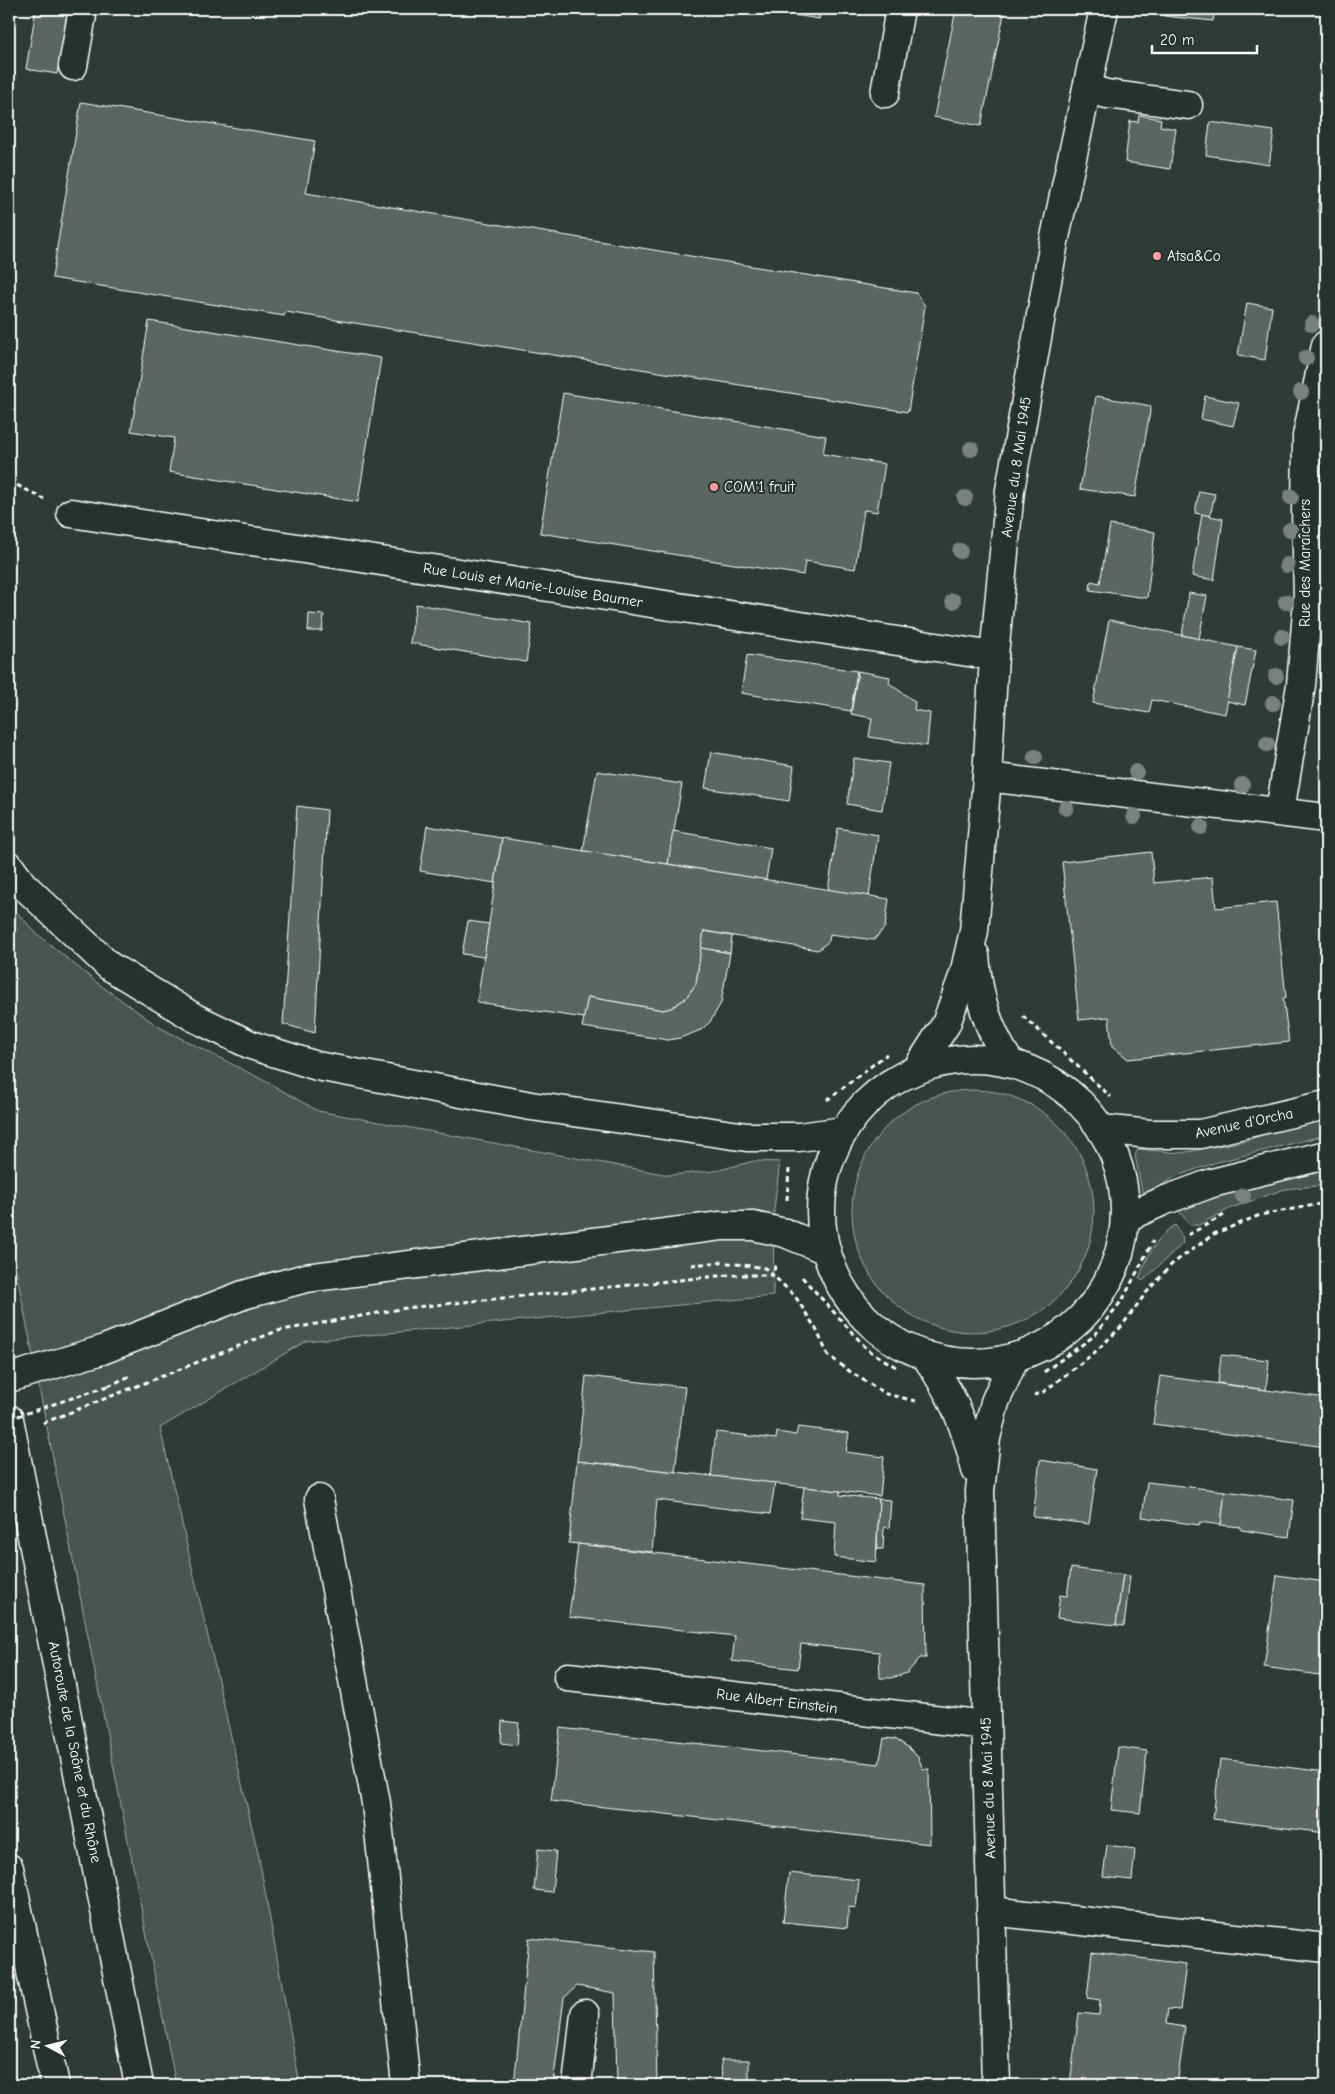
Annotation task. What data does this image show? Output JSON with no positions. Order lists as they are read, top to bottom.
{
  "streets": {
    "main road": [
      "Avenue du 8 Mai 1945",
      "Rue des Maraîchers",
      "Rue Louis et Marie-Louise Baumer",
      "Avenue d'Orcha",
      "Rue Albert Einstein",
      "Autoroute de la Saône et du Rhône"
    ]
  },
  "crossings": [
    ["Avenue du 8 Mai 1945", "Rue Louis et Marie-Louise Baumer"],
    ["Avenue du 8 Mai 1945", "Rue Albert Einstein"]
  ],
  "places": ["Atsa&Co", "COM'1 fruit"],
  "scale_bar": "20 m",
  "north": "left"
}
